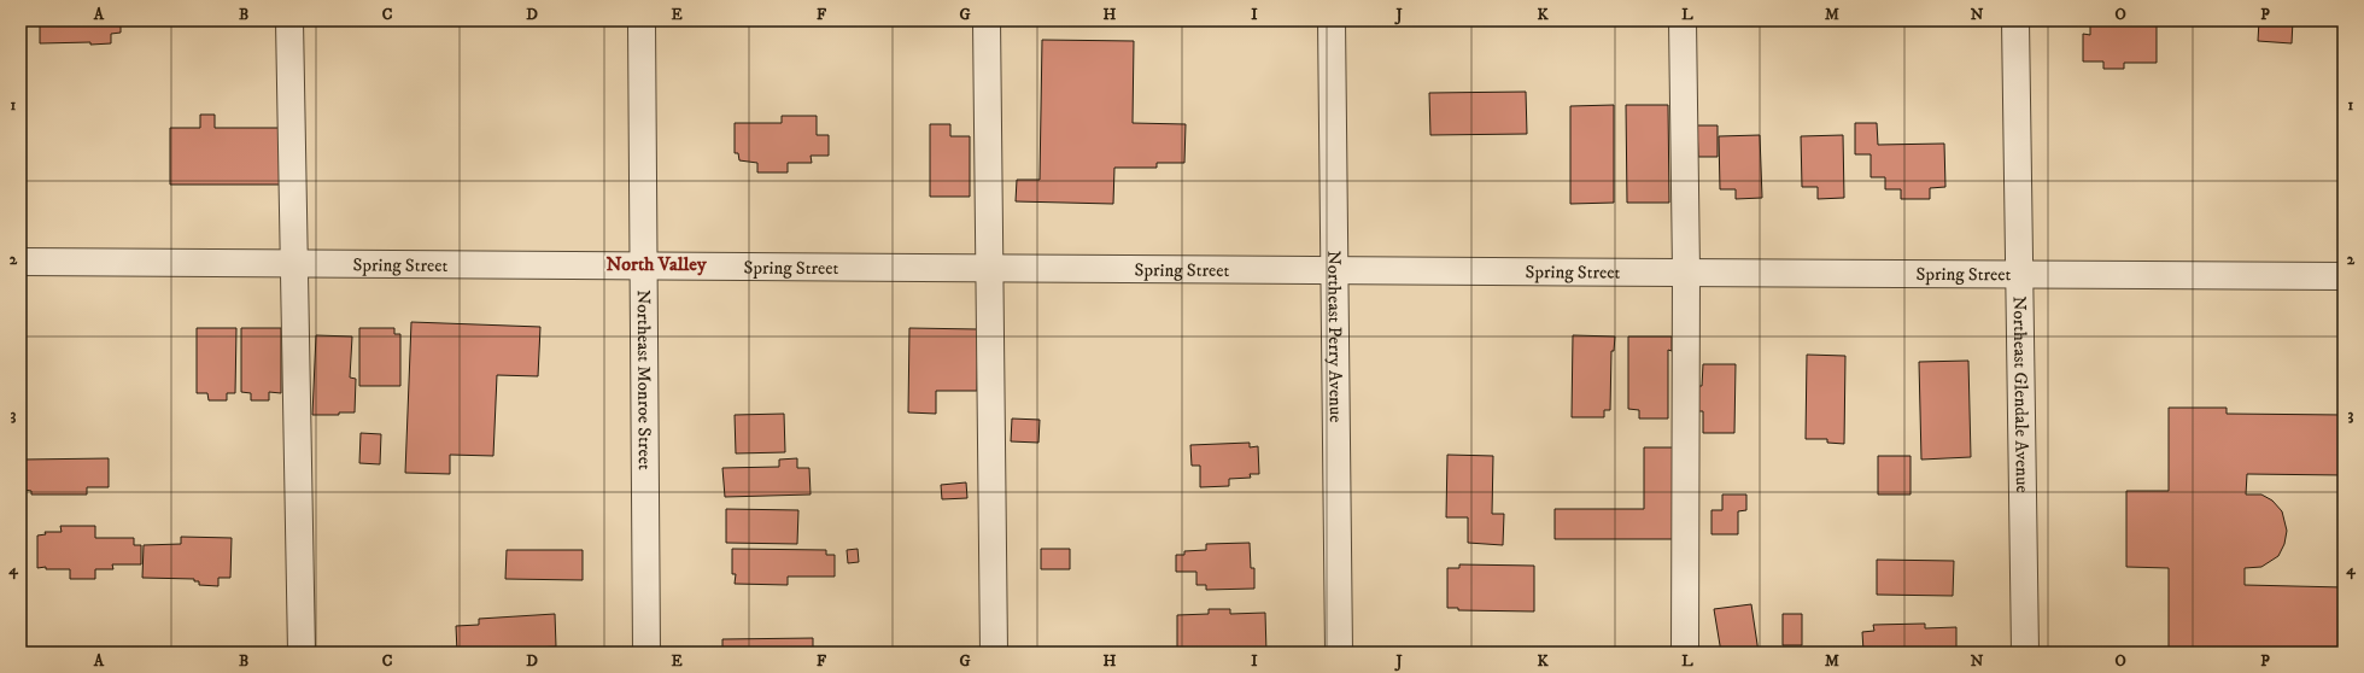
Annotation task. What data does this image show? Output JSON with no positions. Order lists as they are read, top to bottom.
{
  "streets": {
    "street": [
      "Spring Street",
      "Northeast Perry Avenue",
      "Northeast Monroe Street",
      "Northeast Glendale Avenue"
    ]
  },
  "crossings": [
    ["Spring Street", "Northeast Perry Avenue"],
    ["Spring Street", "Northeast Monroe Street"],
    ["Spring Street", "Northeast Glendale Avenue"]
  ],
  "districts": ["North Valley"],
  "grid": {
    "columns": [
      "A",
      "B",
      "C",
      "D",
      "E",
      "F",
      "G",
      "H",
      "I",
      "J",
      "K",
      "L",
      "M",
      "N",
      "O",
      "P"
    ],
    "rows": [
      "1",
      "2",
      "3",
      "4"
    ]
  }
}
